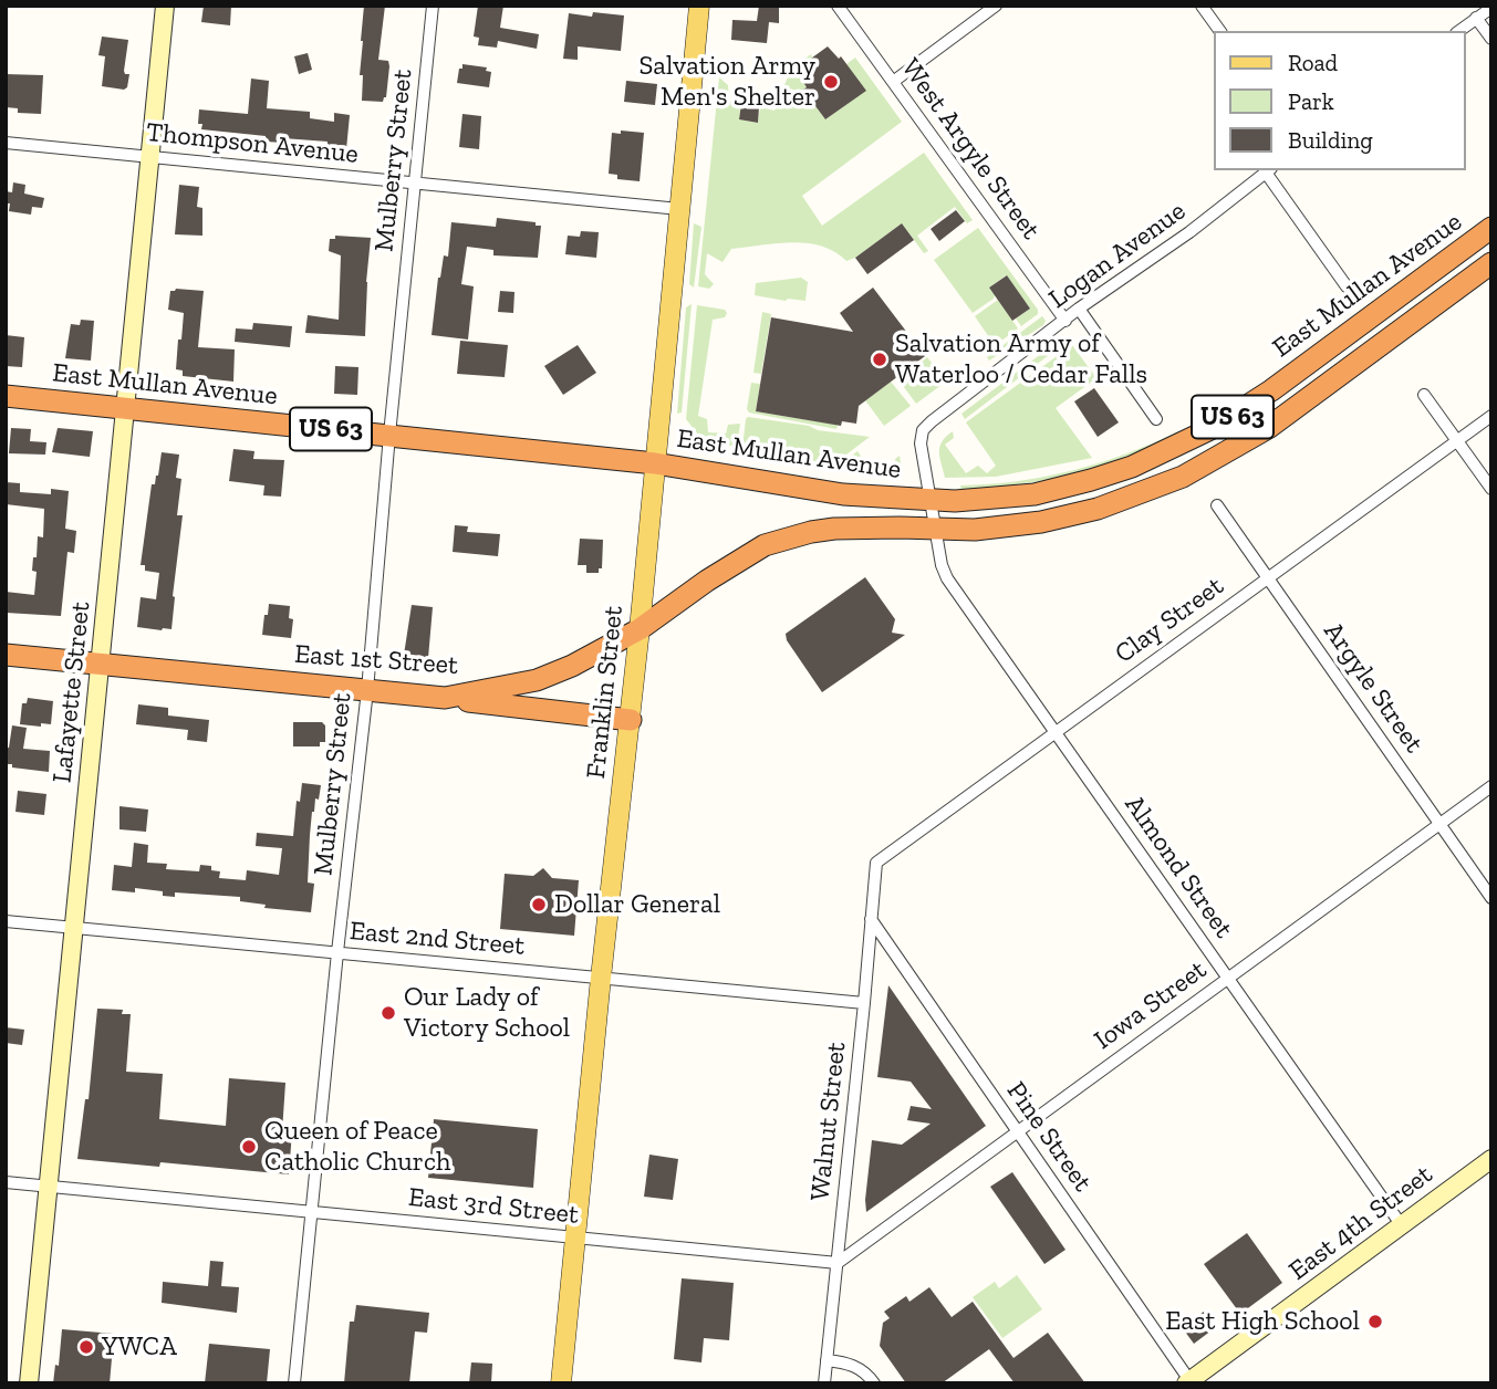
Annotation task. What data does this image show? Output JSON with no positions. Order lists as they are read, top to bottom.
{
  "streets": {
    "highway": ["East Mullan Avenue", "US 63", "East 1st Street"],
    "main road": ["Franklin Street"],
    "street": [
      "Thompson Avenue",
      "West Argyle Street",
      "Mulberry Street",
      "Logan Avenue",
      "Clay Street",
      "Argyle Street",
      "Lafayette Street",
      "Almond Street",
      "East 2nd Street",
      "Iowa Street",
      "Walnut Street",
      "Pine Street",
      "East 3rd Street",
      "East 4th Street"
    ]
  },
  "crossings": [
    ["Thompson Avenue", "Mulberry Street"],
    ["Thompson Avenue", "Lafayette Street"],
    ["Thompson Avenue", "Franklin Street"],
    ["West Argyle Street", "Logan Avenue"],
    ["Mulberry Street", "East Mullan Avenue"],
    ["Mulberry Street", "East 1st Street"],
    ["Mulberry Street", "East 2nd Street"],
    ["Mulberry Street", "East 3rd Street"],
    ["Logan Avenue", "East Mullan Avenue"],
    ["Logan Avenue", "East 1st Street"],
    ["Logan Avenue", "Almond Street"],
    ["East Mullan Avenue", "East 1st Street"],
    ["East Mullan Avenue", "Lafayette Street"],
    ["East Mullan Avenue", "Franklin Street"],
    ["East Mullan Avenue", "Almond Street"],
    ["Clay Street", "Argyle Street"],
    ["Clay Street", "Almond Street"],
    ["Clay Street", "Walnut Street"],
    ["East 1st Street", "Lafayette Street"],
    ["East 1st Street", "Franklin Street"],
    ["East 1st Street", "Almond Street"],
    ["Argyle Street", "Iowa Street"],
    ["Lafayette Street", "East 2nd Street"],
    ["Lafayette Street", "East 3rd Street"],
    ["Franklin Street", "East 2nd Street"],
    ["Franklin Street", "East 3rd Street"],
    ["Almond Street", "Iowa Street"],
    ["Almond Street", "East 4th Street"],
    ["East 2nd Street", "Walnut Street"],
    ["Iowa Street", "Walnut Street"],
    ["Iowa Street", "Pine Street"],
    ["Iowa Street", "East 3rd Street"],
    ["Walnut Street", "Pine Street"],
    ["Walnut Street", "East 3rd Street"],
    ["Pine Street", "East 4th Street"]
  ],
  "places": [
    "Salvation Army Men's Shelter",
    "Salvation Army of Waterloo / Cedar Falls",
    "Dollar General",
    "Our Lady of Victory School",
    "Queen of Peace Catholic Church",
    "East High School",
    "YWCA"
  ],
  "legend": ["Road", "Park", "Building"]
}
